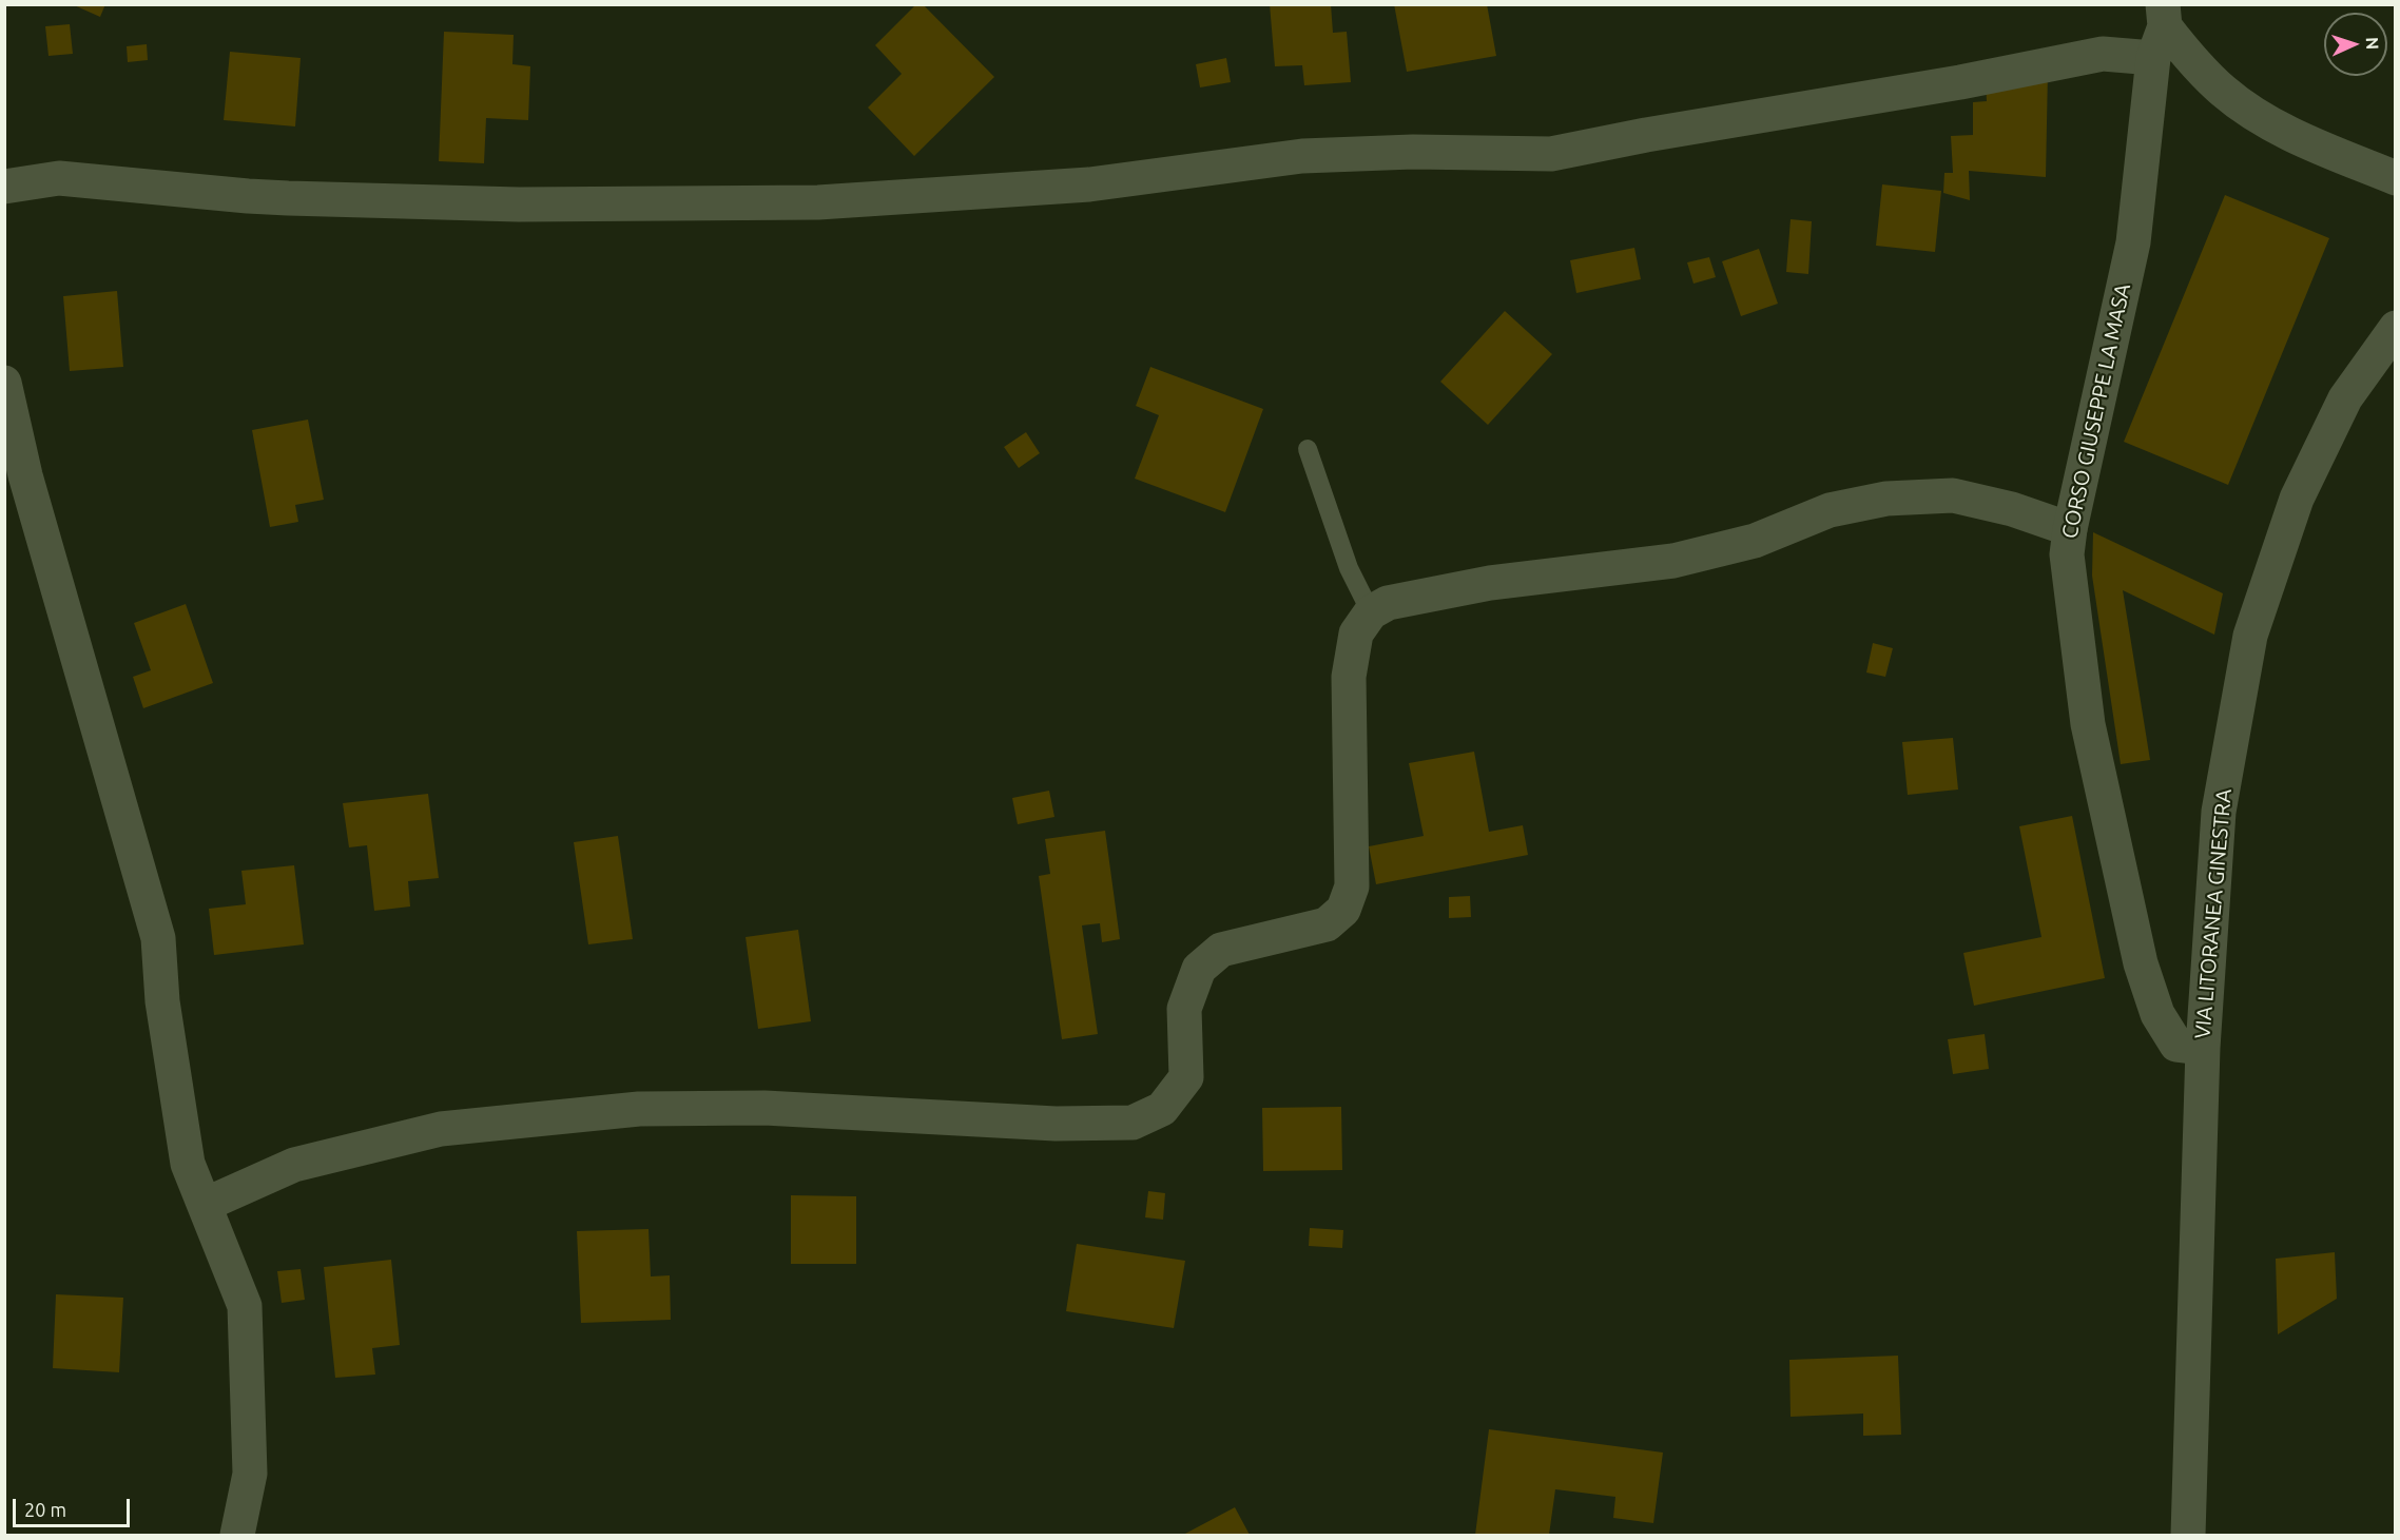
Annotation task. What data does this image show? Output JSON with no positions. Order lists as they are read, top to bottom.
{
  "streets": {
    "street": ["CORSO GIUSEPPE LA MASA", "VIA LITORANEA GINESTRA"]
  },
  "crossings": [
    ["CORSO GIUSEPPE LA MASA", "VIA LITORANEA GINESTRA"]
  ],
  "scale_bar": "20 m",
  "north": "right"
}
